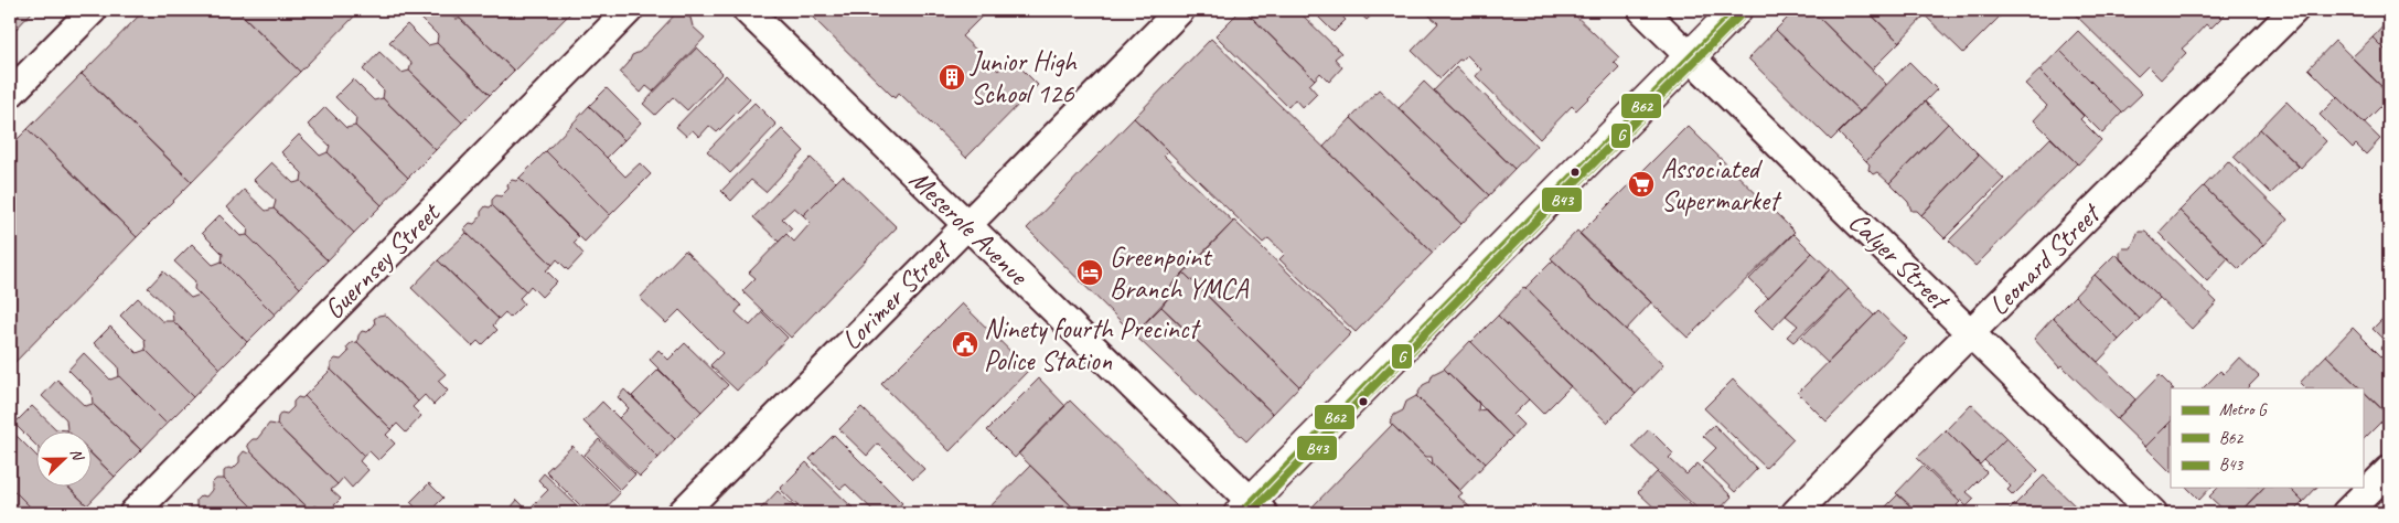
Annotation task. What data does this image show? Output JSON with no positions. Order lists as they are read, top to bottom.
{
  "streets": {
    "street": [
      "Meserole Avenue",
      "Calyer Street",
      "Leonard Street",
      "Guernsey Street",
      "Lorimer Street"
    ]
  },
  "crossings": [
    ["Meserole Avenue", "Lorimer Street"],
    ["Calyer Street", "Leonard Street"]
  ],
  "places": {
    "building": ["Junior High School 126"],
    "supermarket": ["Associated Supermarket"],
    "hotel": ["Greenpoint Branch YMCA"],
    "public building": ["Ninety fourth Precinct Police Station"]
  },
  "lines": ["metro line G", "transit line B62", "transit line B43"],
  "legend": ["Metro G", "B62", "B43"],
  "north": "right"
}
